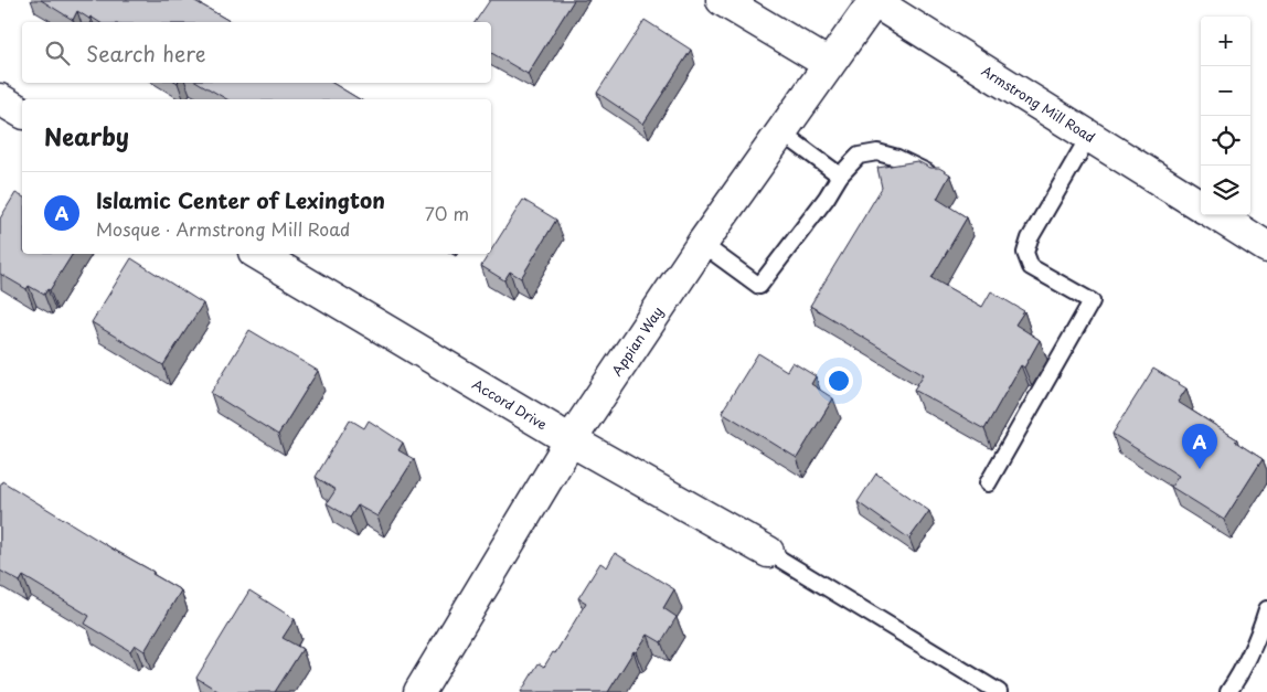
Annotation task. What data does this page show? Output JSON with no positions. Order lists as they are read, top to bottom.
{
  "streets": {
    "street": ["Armstrong Mill Road", "Appian Way", "Accord Drive"]
  },
  "crossings": [
    ["Armstrong Mill Road", "Appian Way"],
    ["Appian Way", "Accord Drive"]
  ],
  "page": {
    "map_buttons": ["+", "−"],
    "search": "Search here",
    "heading": "Nearby",
    "list": [
      {
        "mark": "A",
        "name": "Islamic Center of Lexington",
        "note": "Mosque · Armstrong Mill Road",
        "value": "70 m"
      }
    ],
    "pins": "A"
  }
}
